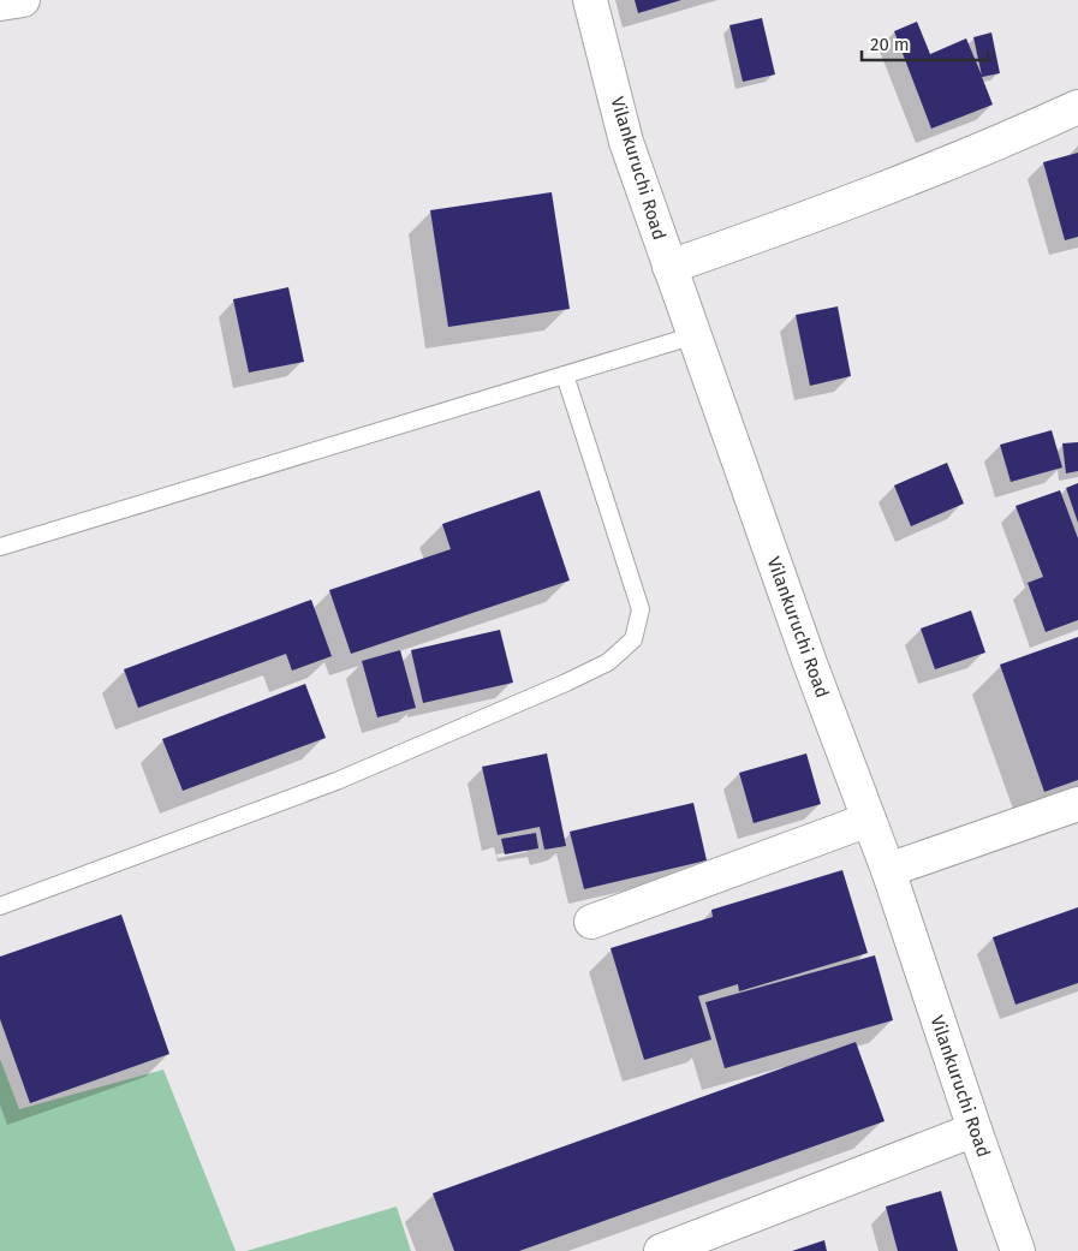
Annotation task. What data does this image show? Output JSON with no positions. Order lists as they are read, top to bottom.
{
  "streets": {
    "main road": ["Vilankuruchi Road"]
  },
  "scale_bar": "20 m"
}
